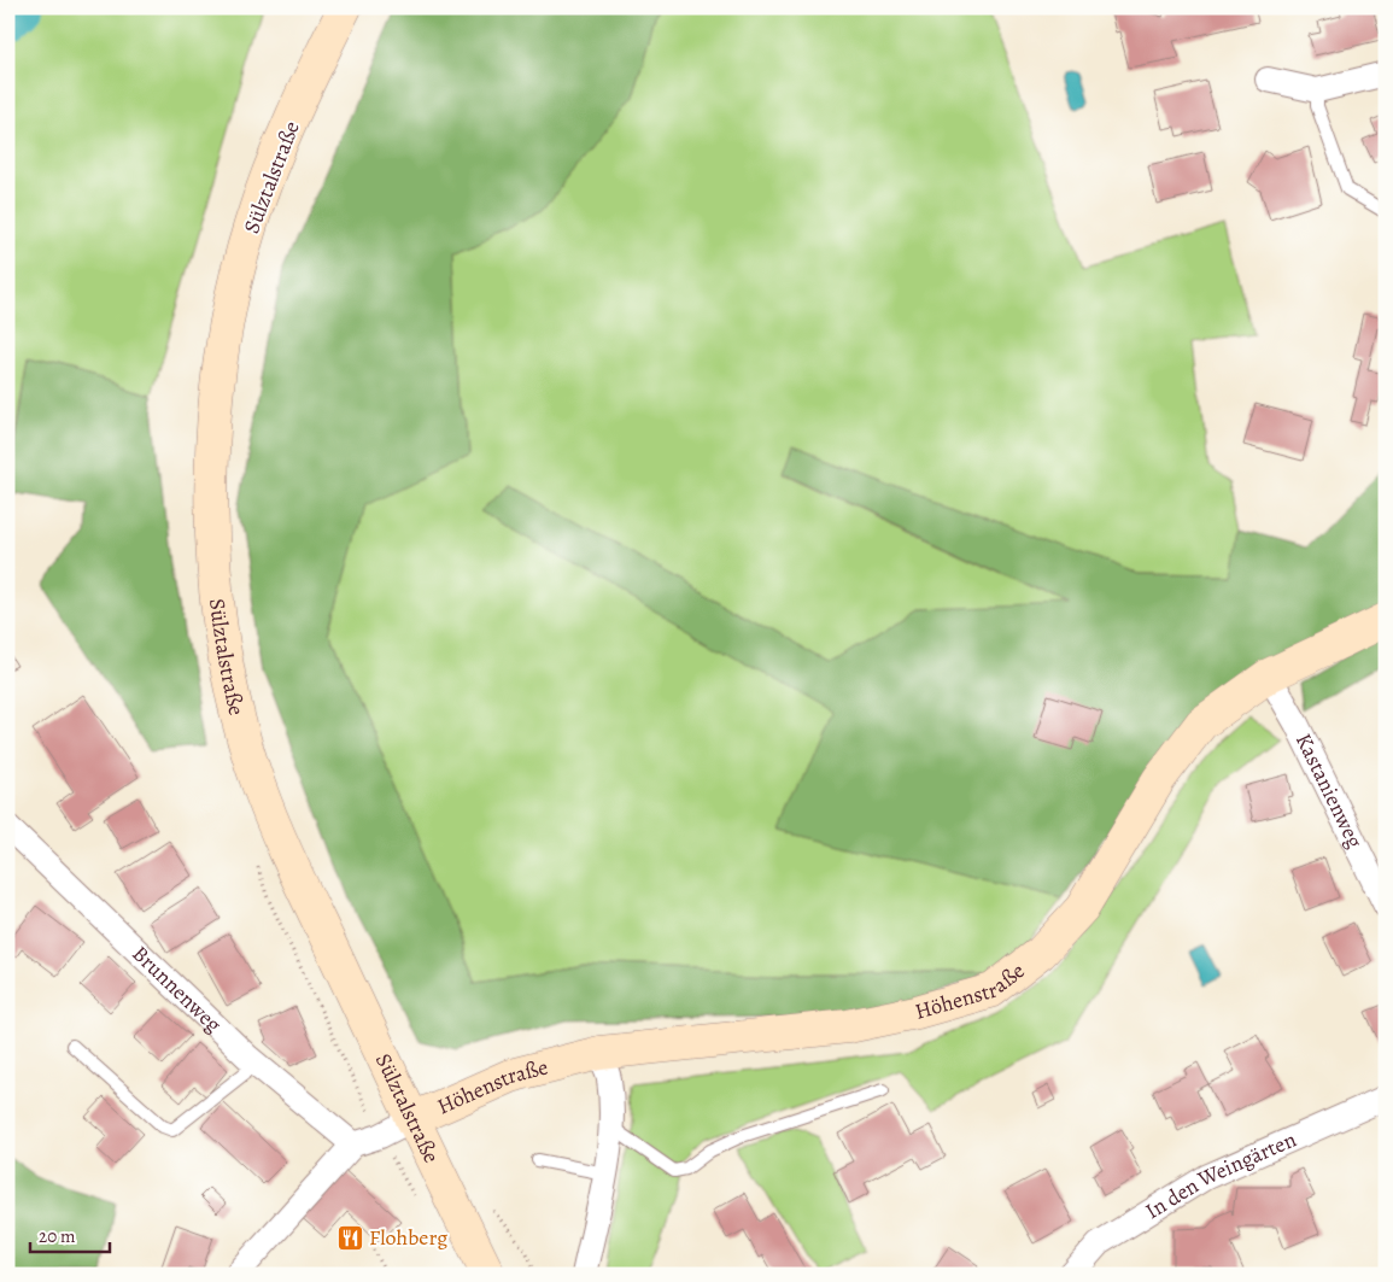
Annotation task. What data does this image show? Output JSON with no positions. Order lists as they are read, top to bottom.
{
  "streets": {
    "main road": ["Sülztalstraße", "Höhenstraße"],
    "street": ["Kastanienweg", "Brunnenweg", "In den Weingärten"]
  },
  "crossings": [
    ["Sülztalstraße", "Höhenstraße"],
    ["Kastanienweg", "Höhenstraße"]
  ],
  "places": {
    "restaurant": ["Flohberg"]
  },
  "scale_bar": "20 m"
}
